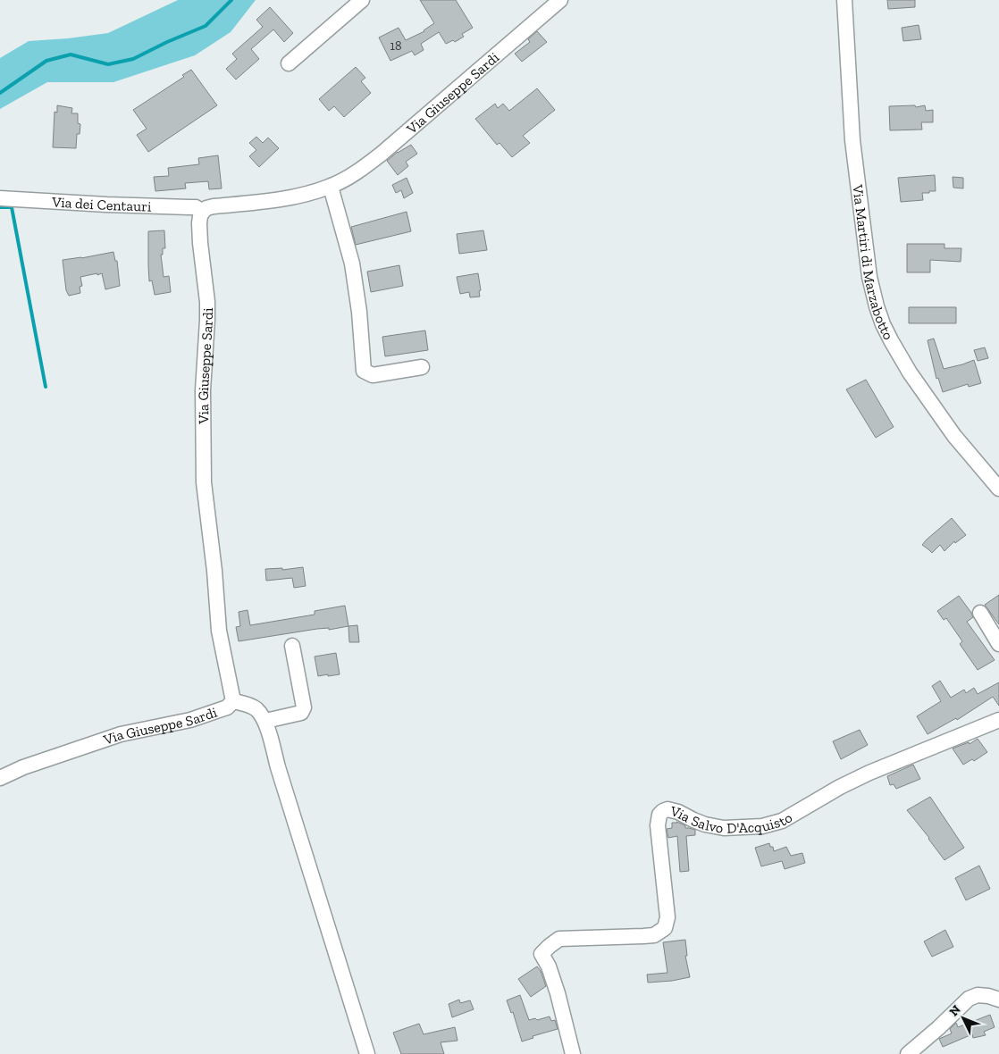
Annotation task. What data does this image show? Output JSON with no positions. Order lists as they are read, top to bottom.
{
  "streets": {
    "street": [
      "Via Giuseppe Sardi",
      "Via dei Centauri",
      "Via Martiri di Marzabotto",
      "Via Salvo D'Acquisto"
    ]
  },
  "crossings": [
    ["Via Giuseppe Sardi", "Via dei Centauri"]
  ],
  "house_numbers": ["18"],
  "north": "top left"
}
